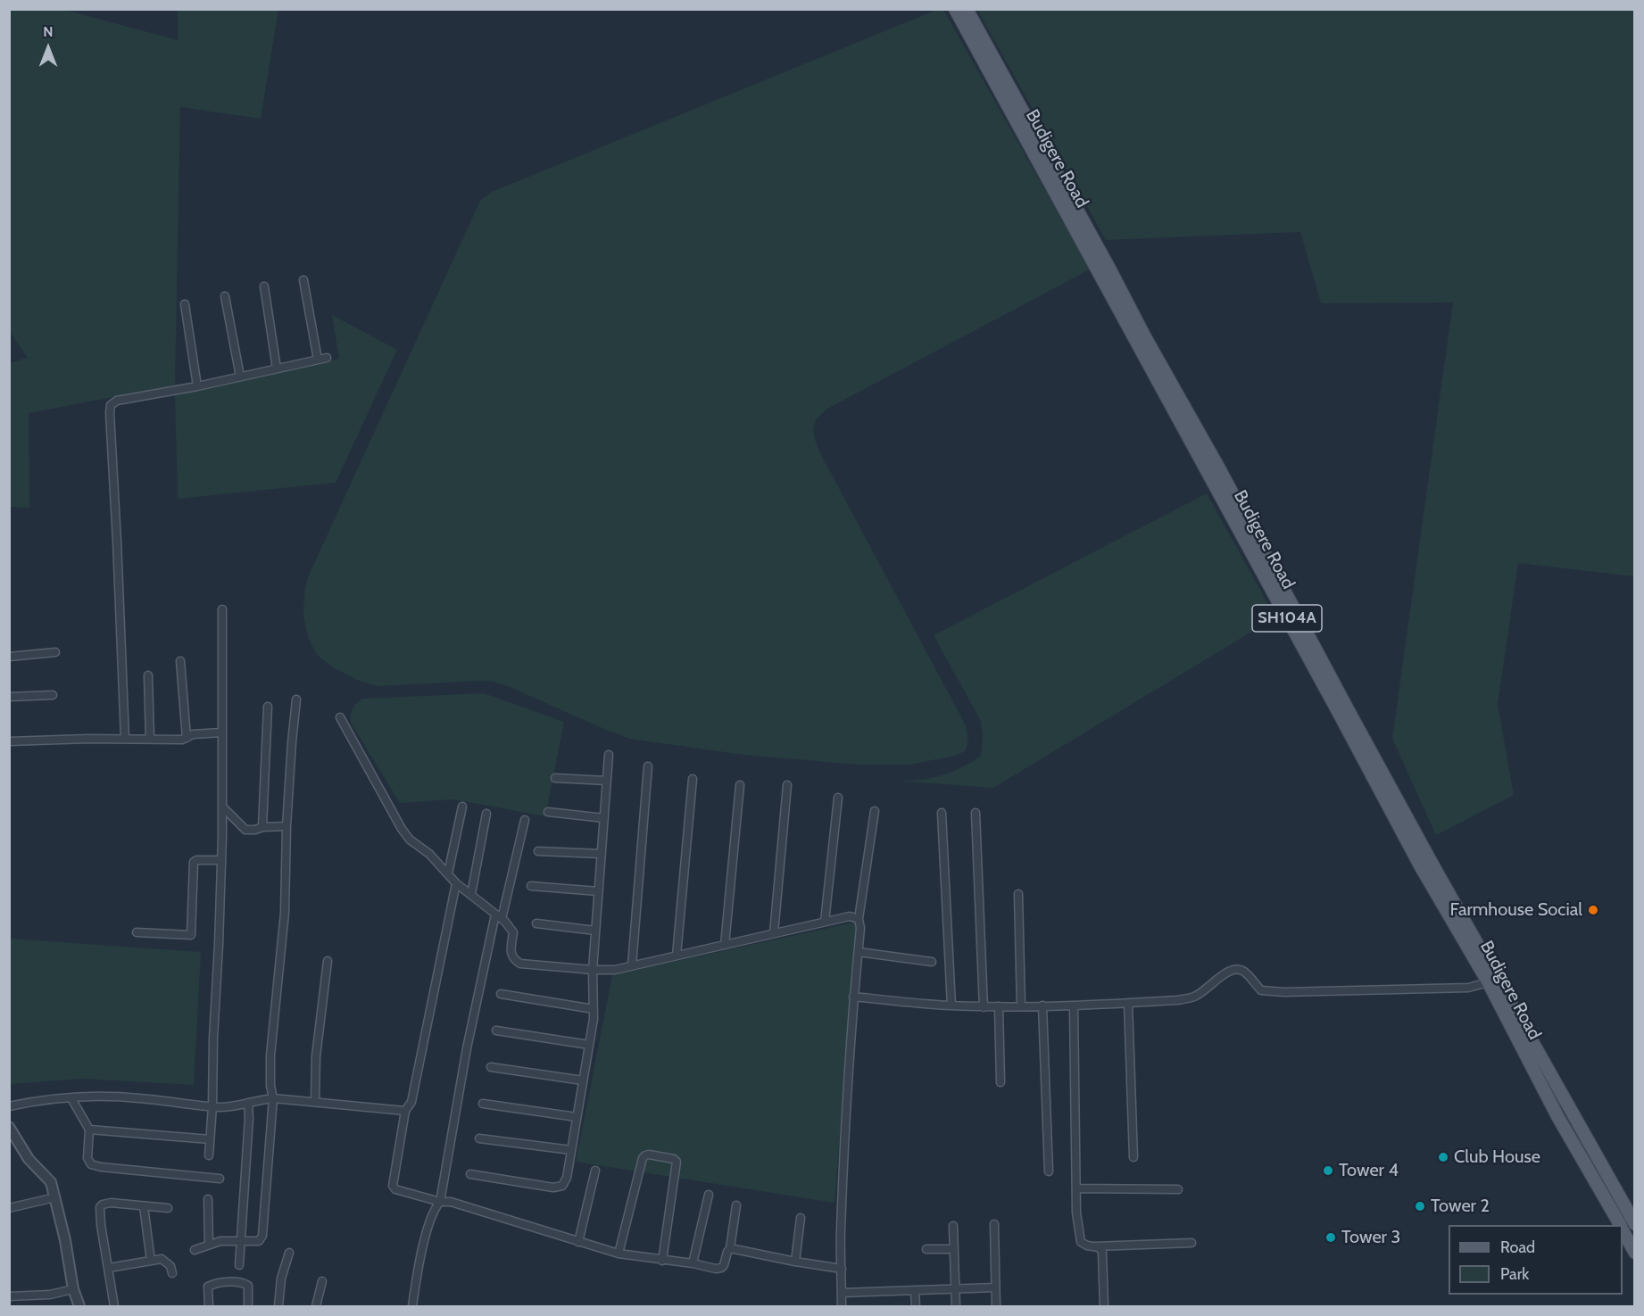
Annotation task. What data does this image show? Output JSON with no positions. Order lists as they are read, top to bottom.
{
  "streets": {
    "main road": ["Budigere Road", "SH104A"]
  },
  "places": [
    "Farmhouse Social",
    "Club House",
    "Tower 4",
    "Tower 2",
    "Tower 3"
  ],
  "legend": ["Road", "Park"],
  "north": "top"
}
